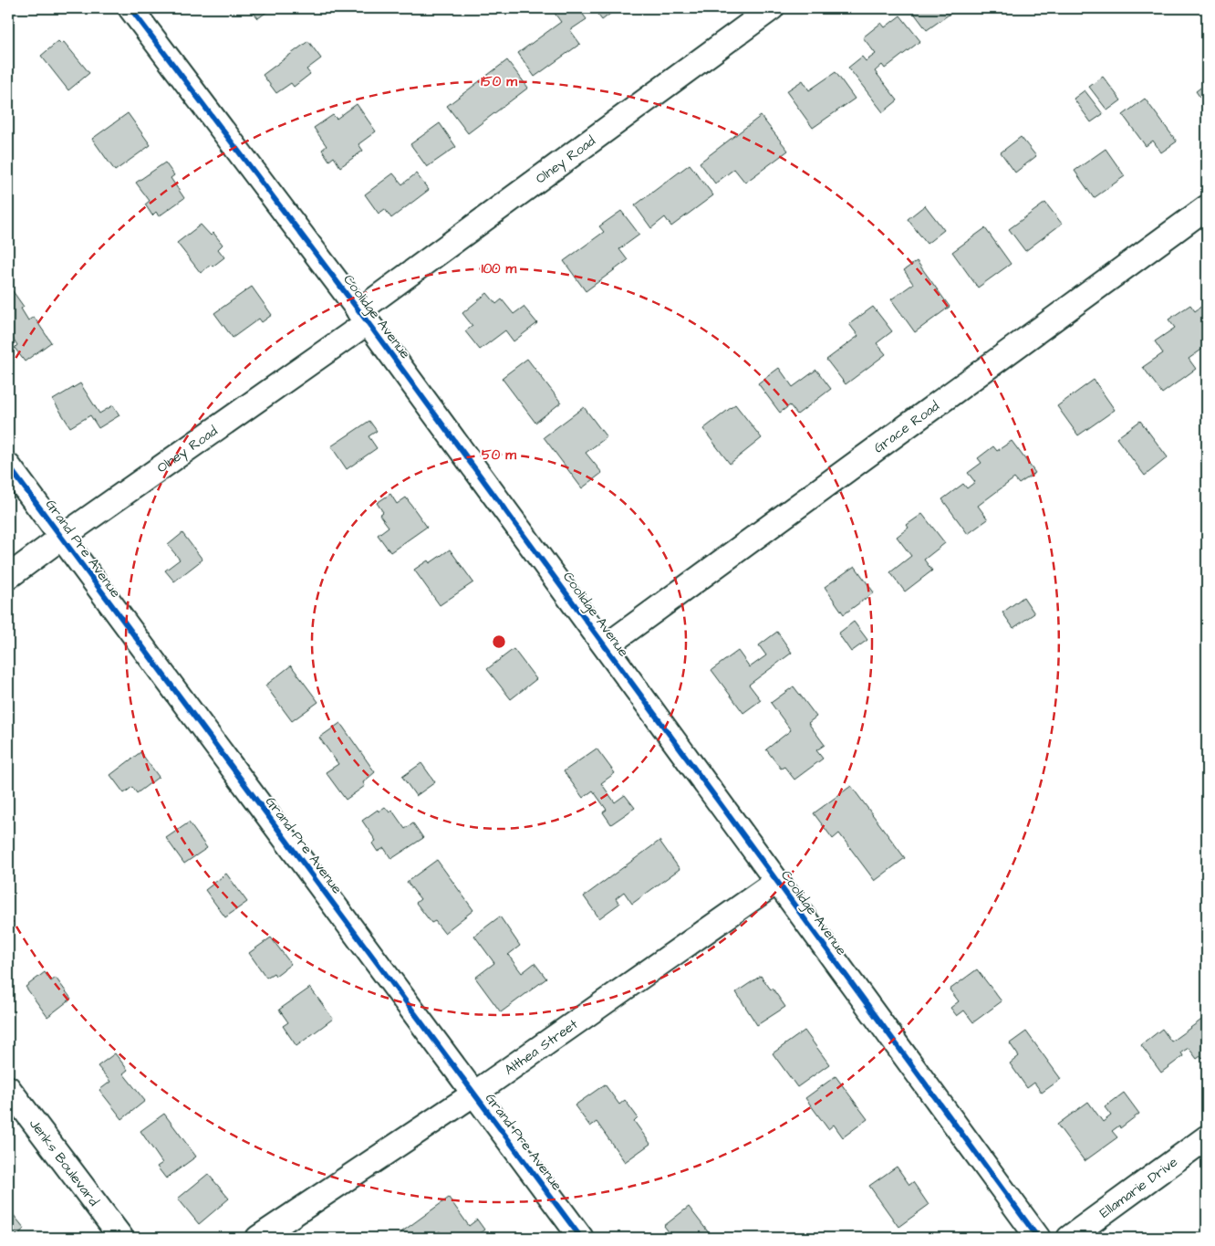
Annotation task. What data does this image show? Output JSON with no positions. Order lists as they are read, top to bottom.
{
  "streets": {
    "street": [
      "Olney Road",
      "Coolidge Avenue",
      "Grace Road",
      "Grand Pre Avenue",
      "Althea Street",
      "Jenks Boulevard",
      "Ellamarie Drive"
    ]
  },
  "crossings": [
    ["Olney Road", "Coolidge Avenue"],
    ["Olney Road", "Grand Pre Avenue"],
    ["Coolidge Avenue", "Grace Road"],
    ["Coolidge Avenue", "Althea Street"],
    ["Grand Pre Avenue", "Althea Street"]
  ],
  "rings": ["150 m", "100 m", "50 m"]
}
